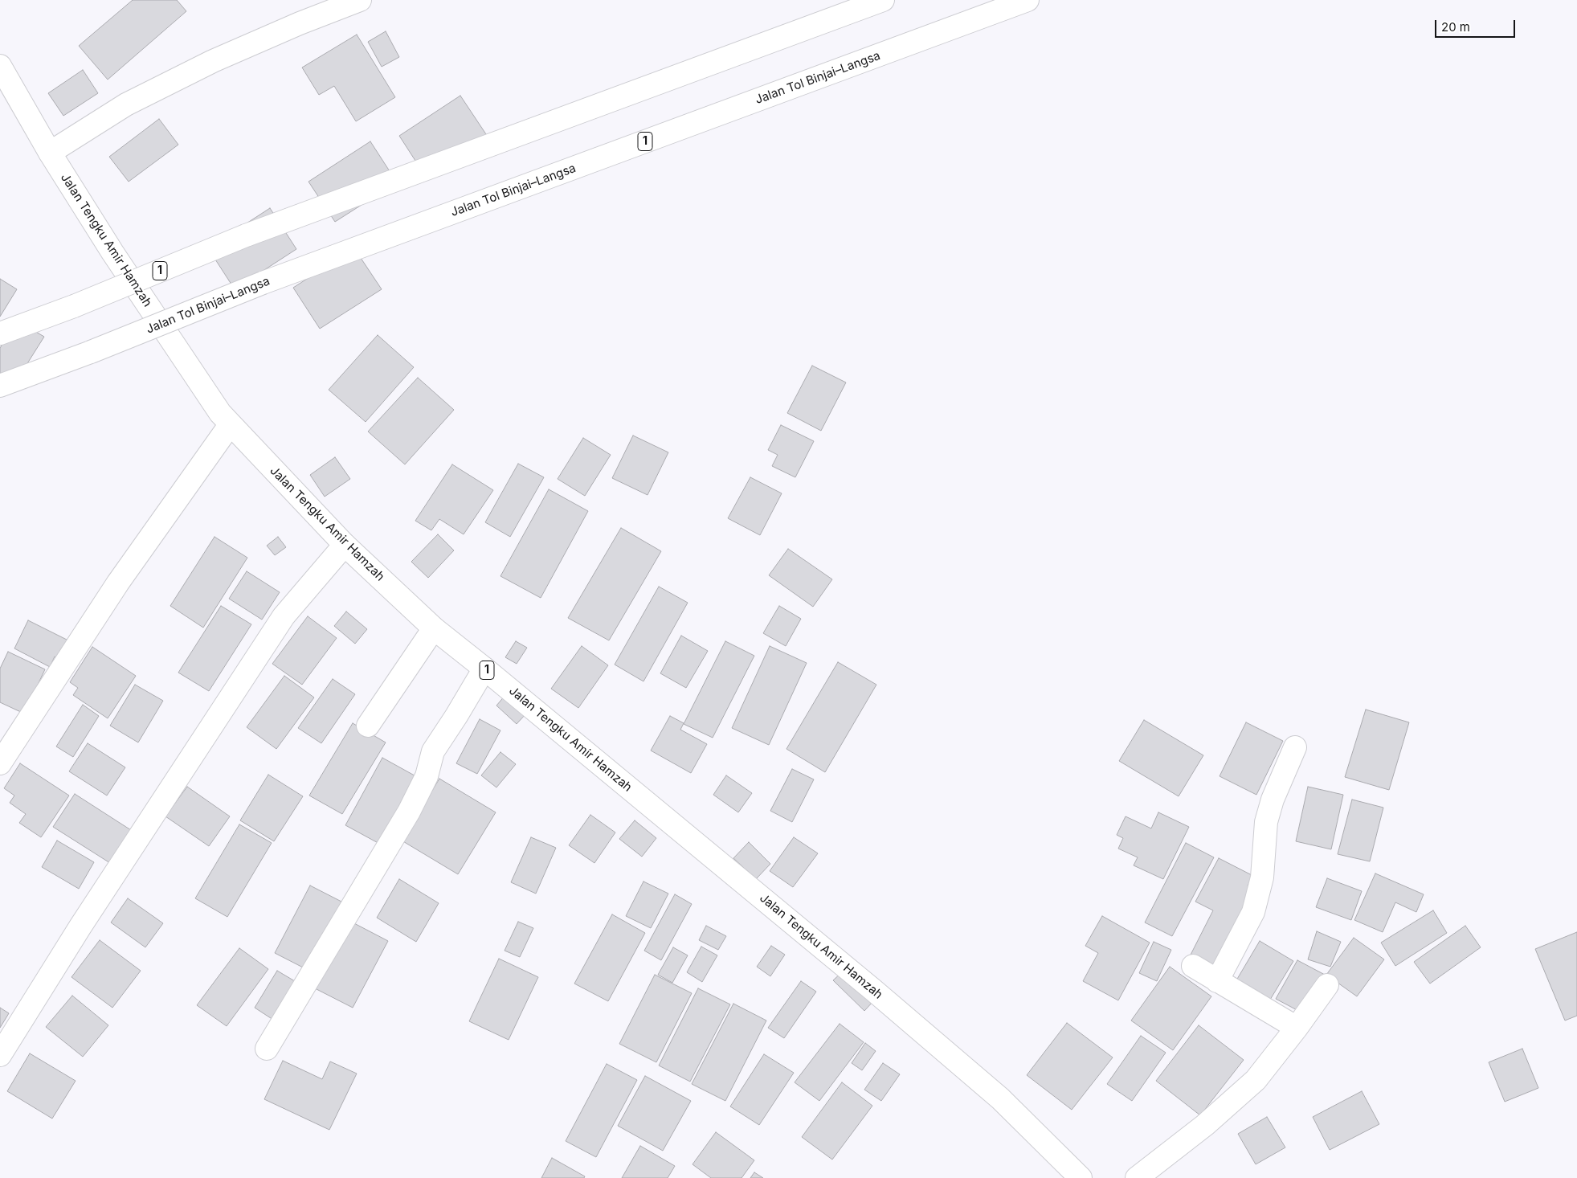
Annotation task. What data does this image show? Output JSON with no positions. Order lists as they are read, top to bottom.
{
  "streets": {
    "main road": ["Jalan Tol Binjai–Langsa", "1", "Jalan Tengku Amir Hamzah"]
  },
  "scale_bar": "20 m"
}
